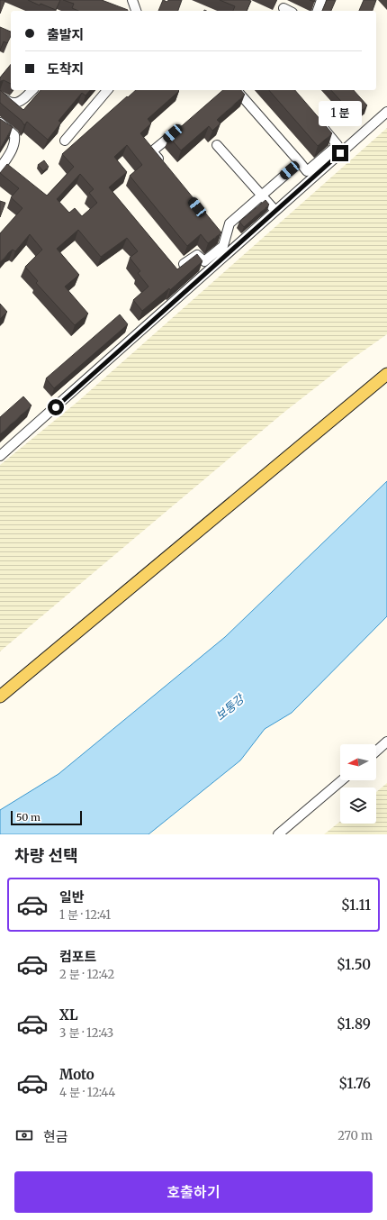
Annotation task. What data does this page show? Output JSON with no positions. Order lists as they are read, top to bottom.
{
  "water": ["보통강"],
  "scale_bar": "50 m",
  "north": "left",
  "page": {
    "banner": ["출발지", "도착지"],
    "bubble": "1 분",
    "scale": "50 m",
    "heading": "차량 선택",
    "list": [
      {
        "name": "일반",
        "note": "1 분 · 12:41",
        "value": "$1.11"
      },
      {
        "name": "컴포트",
        "note": "2 분 · 12:42",
        "value": "$1.50"
      },
      {
        "name": "XL",
        "note": "3 분 · 12:43",
        "value": "$1.89"
      },
      {
        "name": "Moto",
        "note": "4 분 · 12:44",
        "value": "$1.76"
      }
    ],
    "pay": ["현금", "270 m"],
    "buttons": "호출하기"
  }
}
